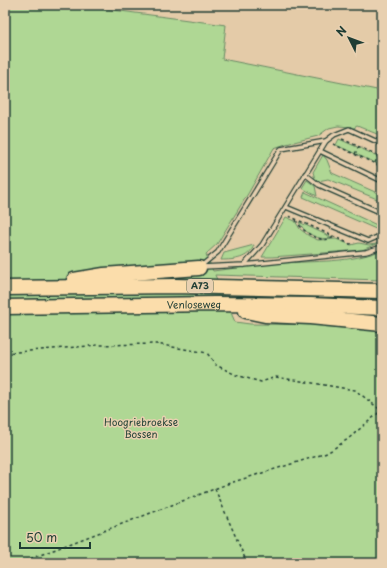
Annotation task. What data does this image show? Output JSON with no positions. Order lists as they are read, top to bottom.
{
  "streets": {
    "highway": ["A73", "Venloseweg"]
  },
  "crossings": [
    ["A73", "Venloseweg"]
  ],
  "parks": ["Hoogriebroekse Bossen"],
  "scale_bar": "50 m",
  "north": "top left"
}
